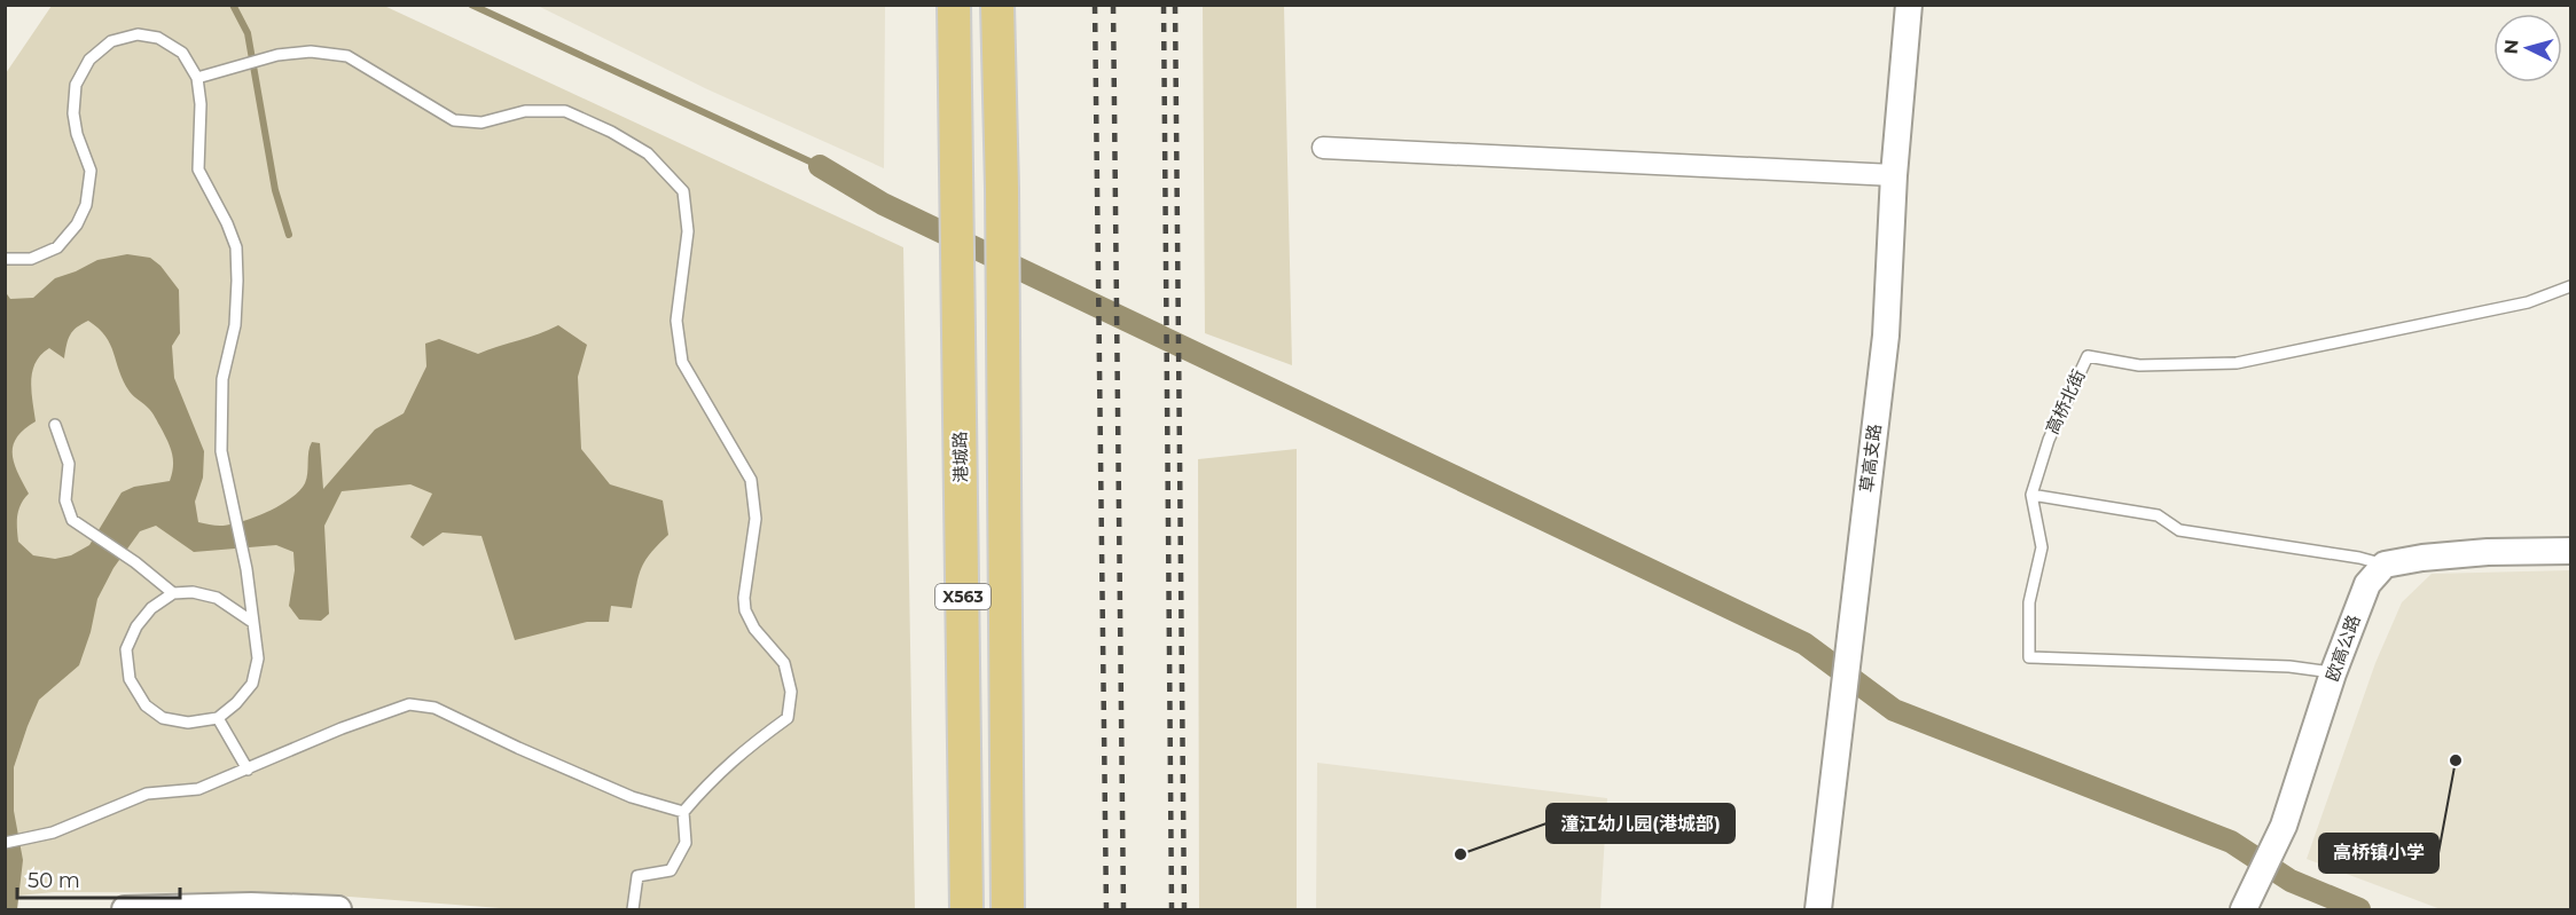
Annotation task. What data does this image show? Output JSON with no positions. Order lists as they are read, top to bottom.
{
  "streets": {
    "main road": ["港城路", "X563"],
    "street": ["草高支路", "欧高公路"],
    "lane": ["高桥北街"]
  },
  "places": ["高桥镇小学", "潼江幼儿园(港城部)"],
  "scale_bar": "50 m",
  "north": "left"
}
